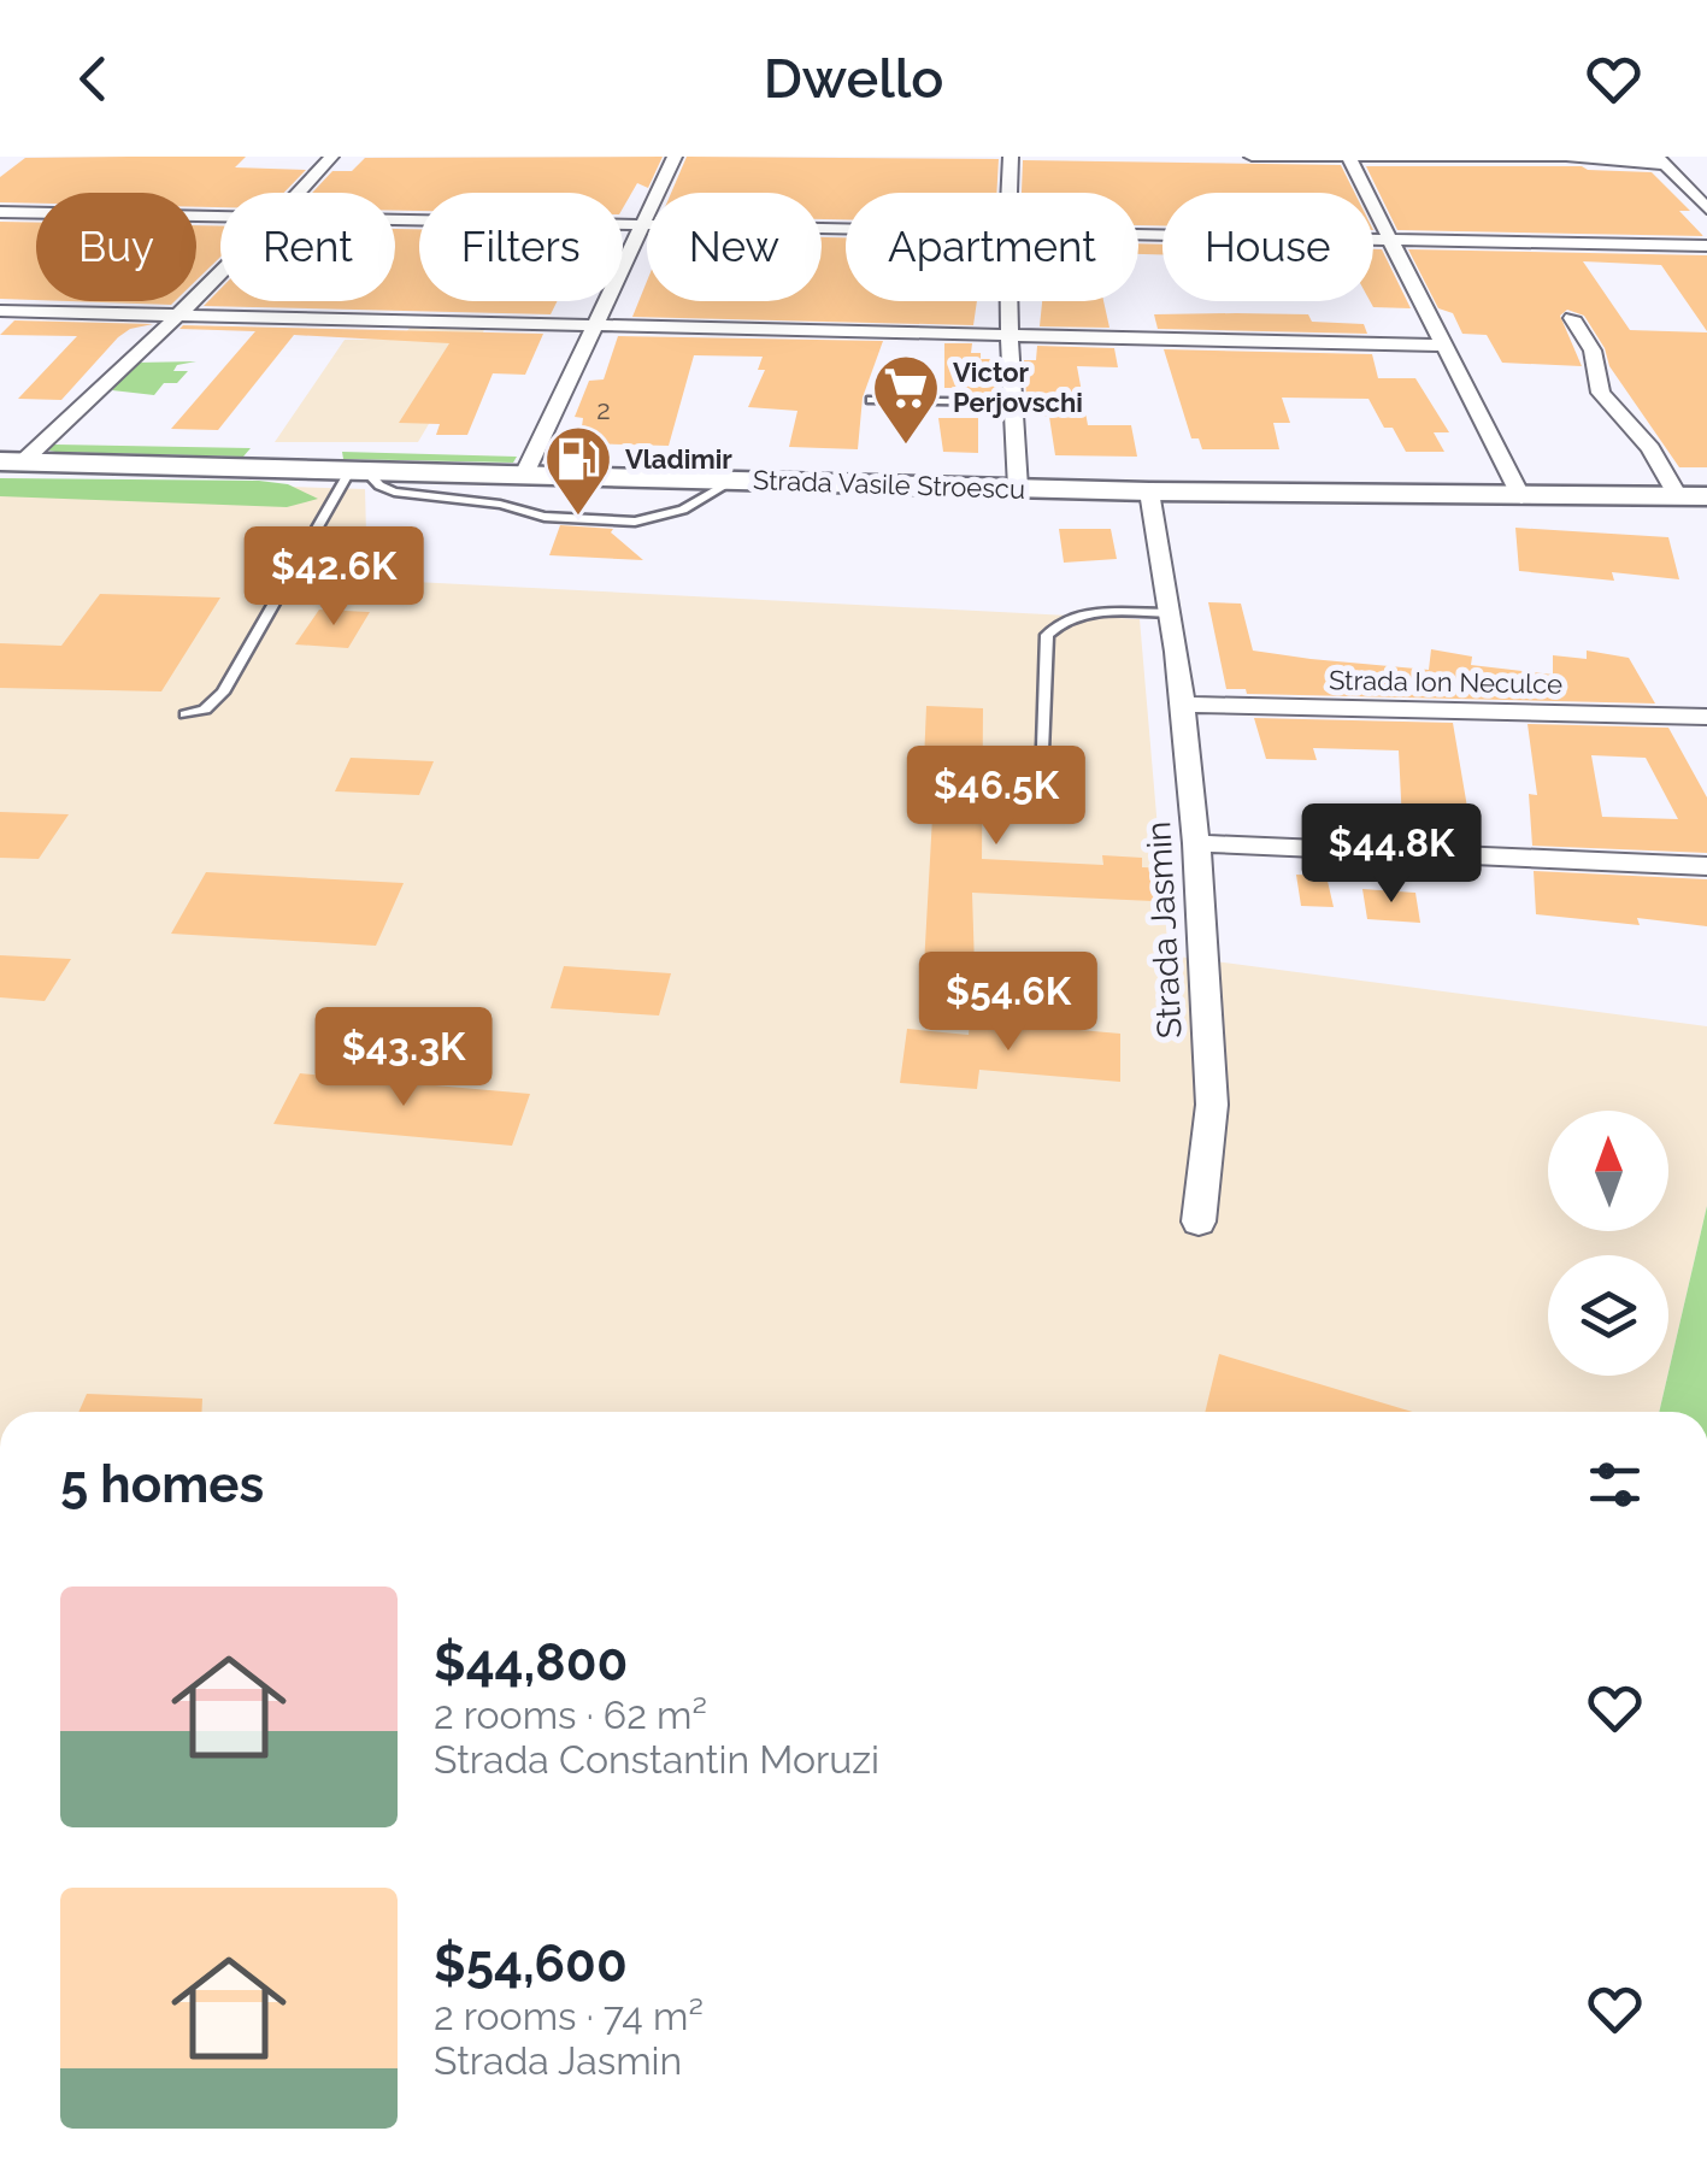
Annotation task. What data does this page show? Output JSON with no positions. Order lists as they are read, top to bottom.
{
  "streets": {
    "main road": ["Strada Vasile Stroescu"],
    "street": ["Strada Ion Neculce", "Strada Jasmin"]
  },
  "crossings": [
    ["Strada Vasile Stroescu", "Strada Jasmin"],
    ["Strada Ion Neculce", "Strada Jasmin"]
  ],
  "places": {
    "supermarket": ["Victor Perjovschi"],
    "fuel station": ["Vladimir"]
  },
  "house_numbers": ["2"],
  "north": "top",
  "page": {
    "header": "Dwello",
    "chip": [
      "Buy",
      "Rent",
      "Filters",
      "New",
      "Apartment",
      "House"
    ],
    "price": [
      "$42.6K",
      "$46.5K",
      "$44.8K",
      "$54.6K",
      "$43.3K"
    ],
    "heading": "5 homes",
    "list": [
      {
        "name": "$44,800",
        "note": "2 rooms · 62 m² · Strada Constantin Moruzi"
      },
      {
        "name": "$54,600",
        "note": "2 rooms · 74 m² · Strada Jasmin"
      }
    ]
  }
}
